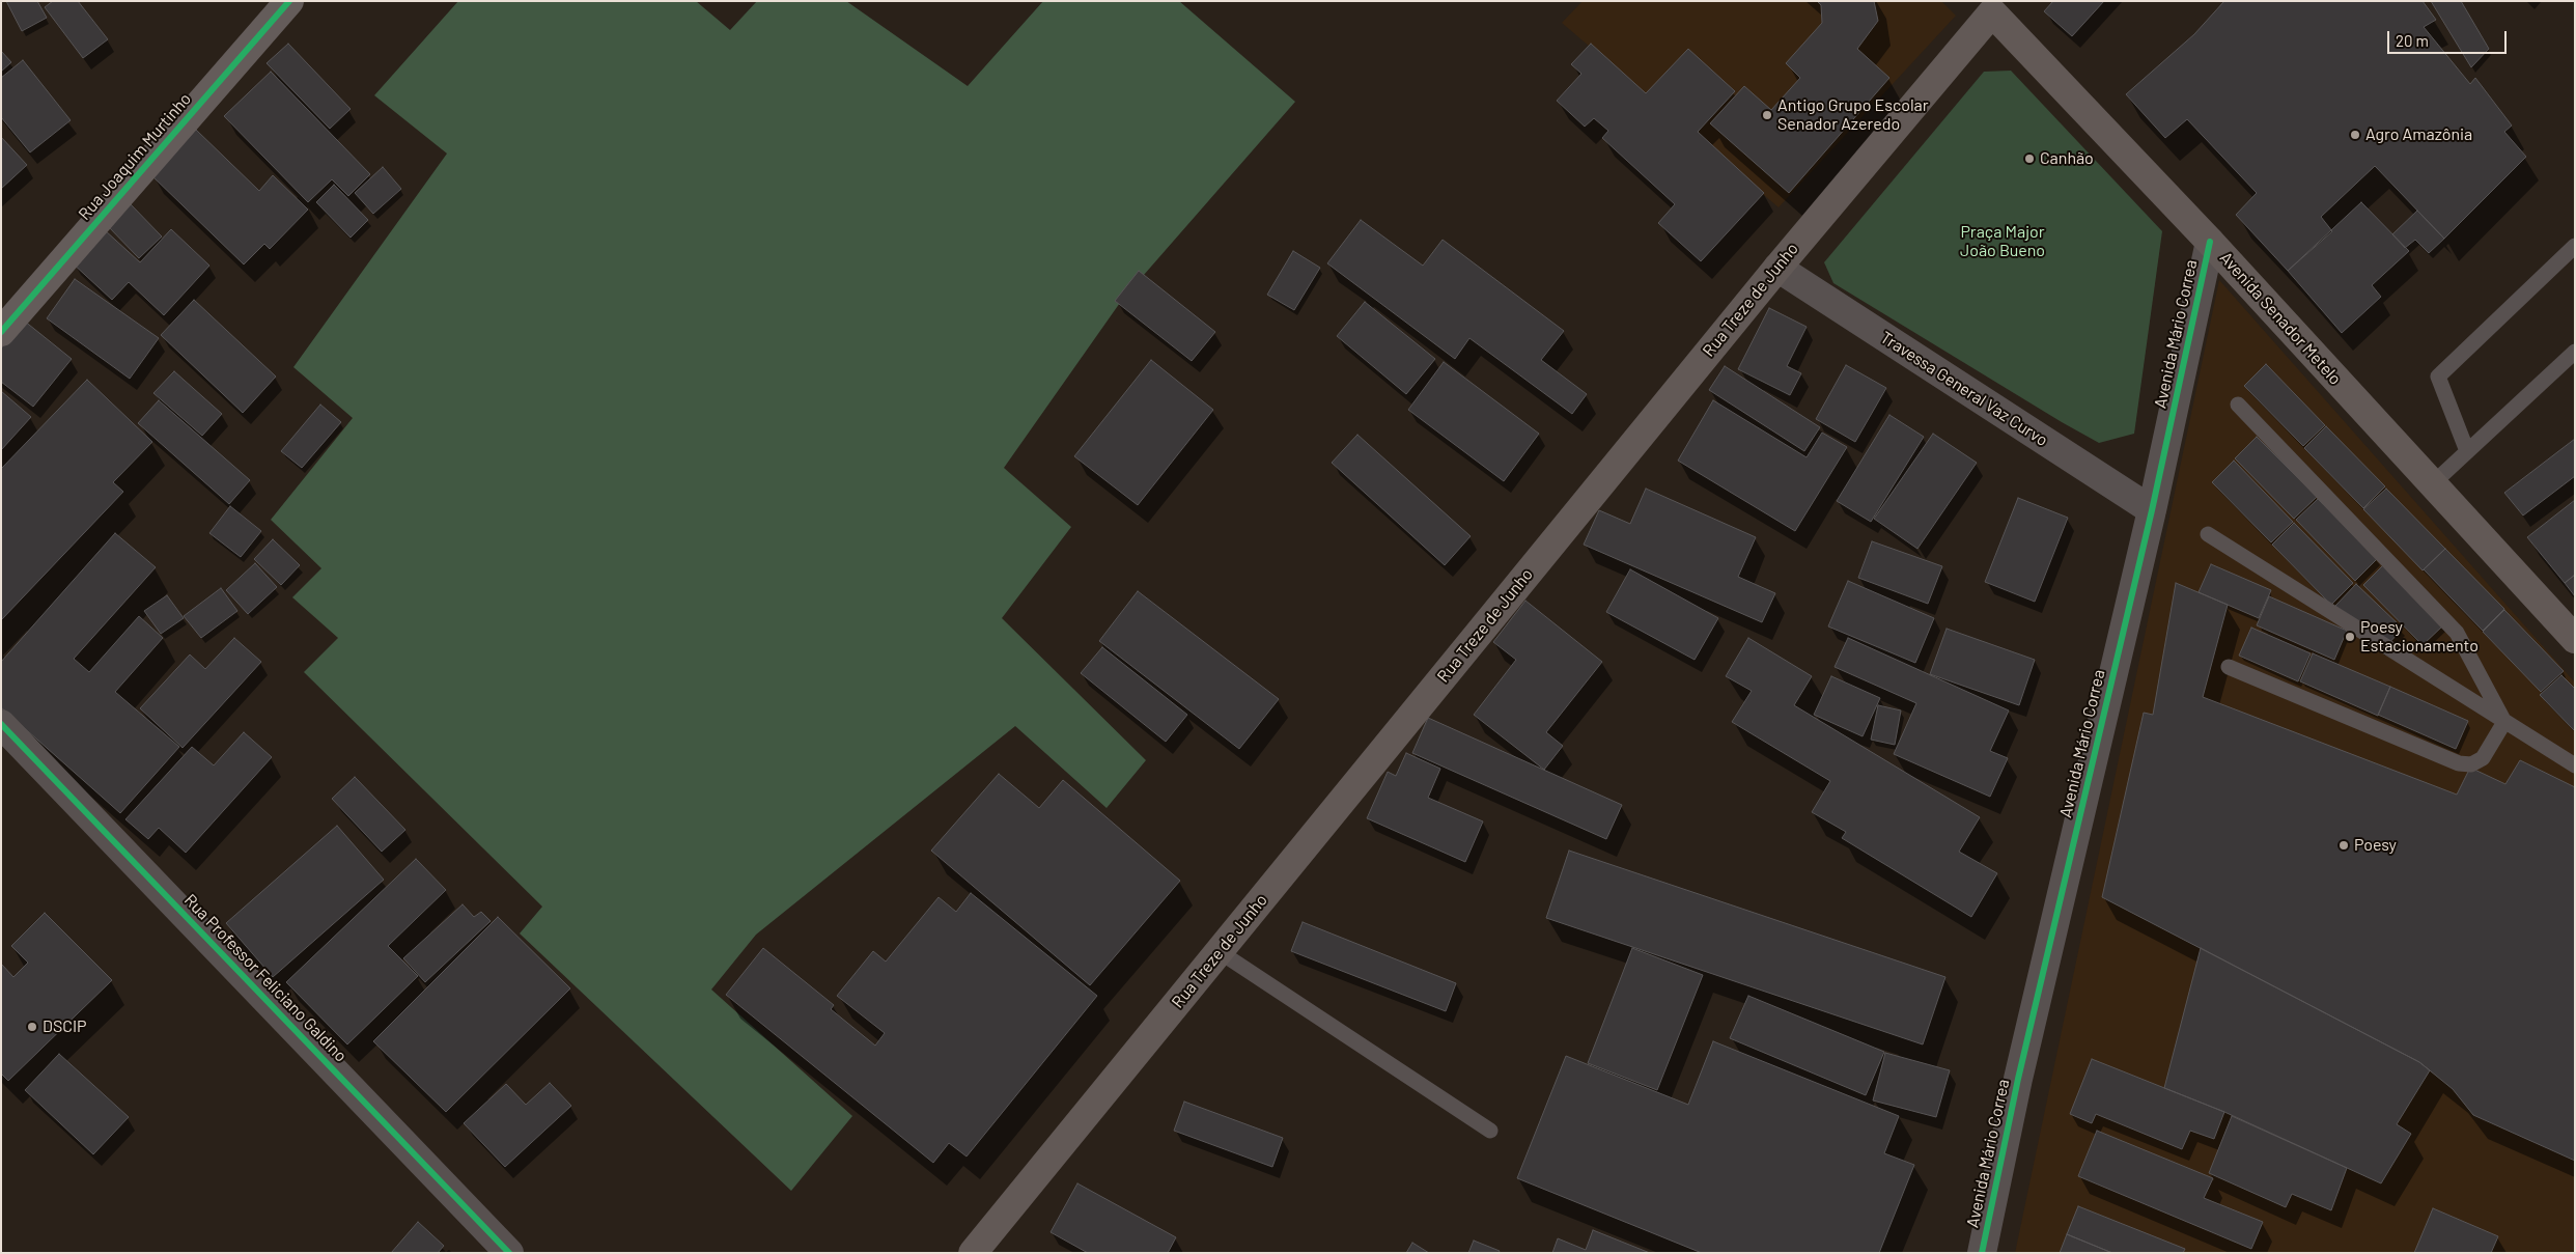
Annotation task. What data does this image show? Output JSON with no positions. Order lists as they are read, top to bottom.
{
  "streets": {
    "main road": ["Rua Treze de Junho", "Avenida Senador Metelo"],
    "street": [
      "Rua Joaquim Murtinho",
      "Avenida Mário Correa",
      "Travessa General Vaz Curvo",
      "Rua Professor Feliciano Galdino"
    ]
  },
  "crossings": [
    ["Rua Treze de Junho", "Avenida Senador Metelo"],
    ["Rua Treze de Junho", "Travessa General Vaz Curvo"],
    ["Avenida Senador Metelo", "Avenida Mário Correa"],
    ["Avenida Mário Correa", "Travessa General Vaz Curvo"]
  ],
  "parks": ["Praça Major João Bueno"],
  "places": [
    "Antigo Grupo Escolar Senador Azeredo",
    "Agro Amazônia",
    "Canhão",
    "Poesy Estacionamento",
    "Poesy",
    "DSCIP"
  ],
  "scale_bar": "20 m"
}
